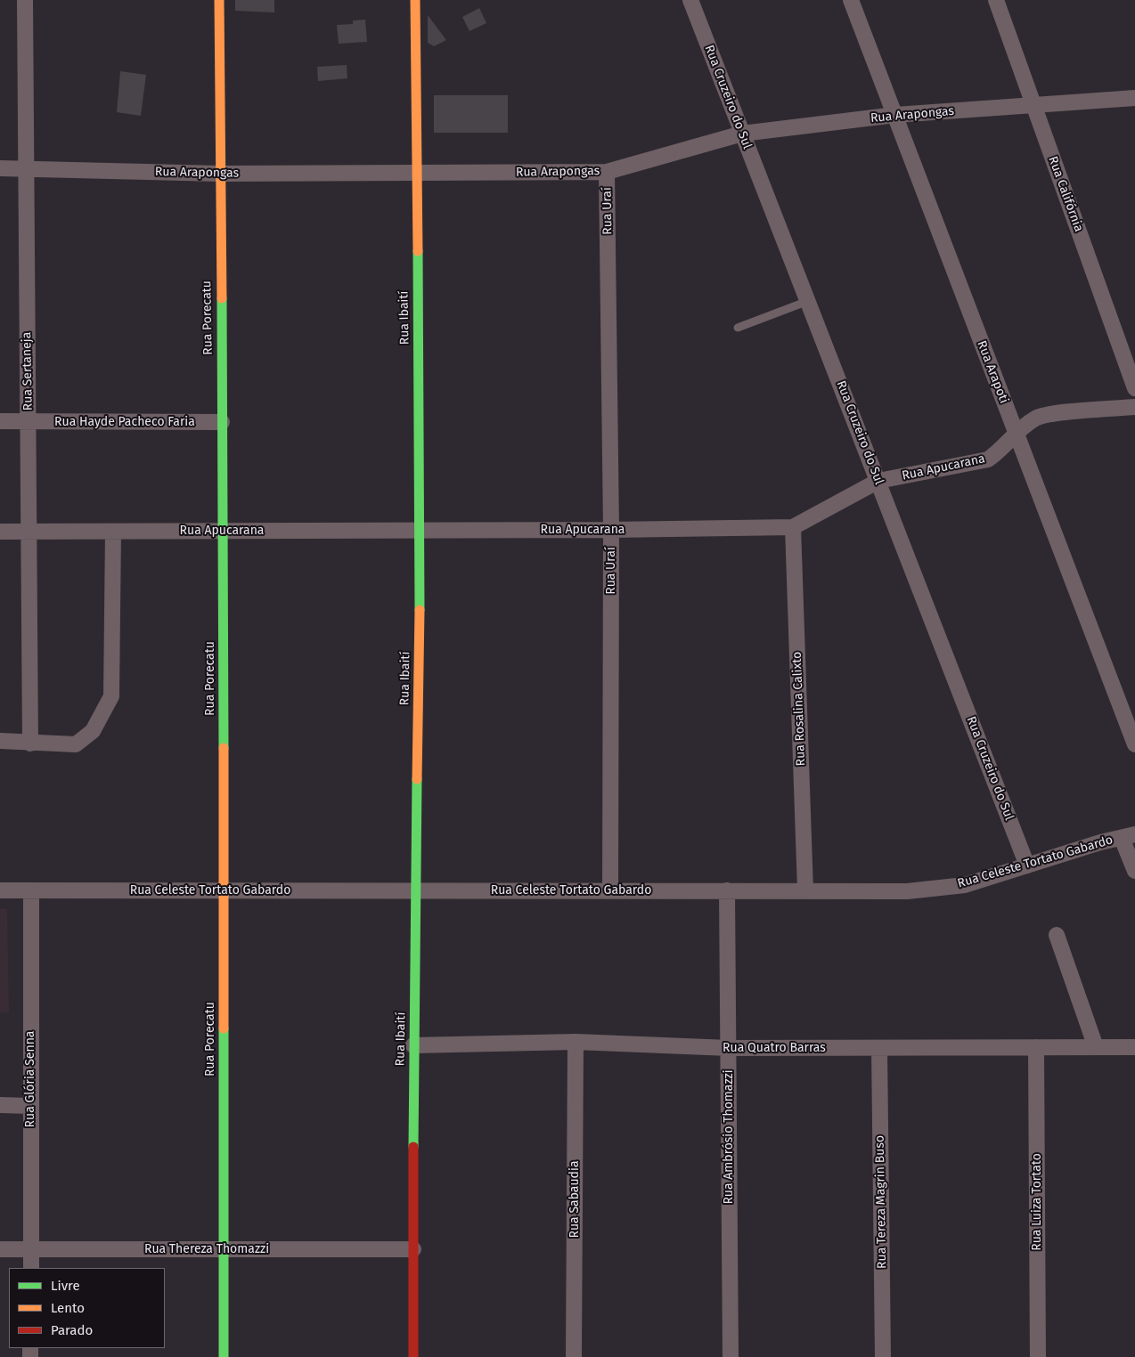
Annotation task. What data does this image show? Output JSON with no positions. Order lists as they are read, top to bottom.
{
  "streets": {
    "street": [
      "Rua Cruzeiro do Sul",
      "Rua Arapongas",
      "Rua Califórnia",
      "Rua Uraí",
      "Rua Porecatu",
      "Rua Ibaití",
      "Rua Sertaneja",
      "Rua Arapoti",
      "Rua Hayde Pacheco Faria",
      "Rua Apucarana",
      "Rua Rosalina Calixto",
      "Rua Celeste Tortato Gabardo",
      "Rua Quatro Barras",
      "Rua Glória Senna",
      "Rua Ambrósio Thomazzi",
      "Rua Sabaudia",
      "Rua Tereza Magrin Buso",
      "Rua Luiza Tortato",
      "Rua Thereza Thomazzi"
    ]
  },
  "crossings": [
    ["Rua Cruzeiro do Sul", "Rua Arapongas"],
    ["Rua Cruzeiro do Sul", "Rua Apucarana"],
    ["Rua Cruzeiro do Sul", "Rua Celeste Tortato Gabardo"],
    ["Rua Arapongas", "Rua Califórnia"],
    ["Rua Arapongas", "Rua Uraí"],
    ["Rua Arapongas", "Rua Porecatu"],
    ["Rua Arapongas", "Rua Ibaití"],
    ["Rua Arapongas", "Rua Sertaneja"],
    ["Rua Arapongas", "Rua Arapoti"],
    ["Rua Uraí", "Rua Apucarana"],
    ["Rua Uraí", "Rua Celeste Tortato Gabardo"],
    ["Rua Porecatu", "Rua Hayde Pacheco Faria"],
    ["Rua Porecatu", "Rua Apucarana"],
    ["Rua Porecatu", "Rua Celeste Tortato Gabardo"],
    ["Rua Porecatu", "Rua Thereza Thomazzi"],
    ["Rua Ibaití", "Rua Apucarana"],
    ["Rua Ibaití", "Rua Celeste Tortato Gabardo"],
    ["Rua Ibaití", "Rua Quatro Barras"],
    ["Rua Ibaití", "Rua Thereza Thomazzi"],
    ["Rua Sertaneja", "Rua Hayde Pacheco Faria"],
    ["Rua Sertaneja", "Rua Apucarana"],
    ["Rua Arapoti", "Rua Apucarana"],
    ["Rua Apucarana", "Rua Rosalina Calixto"],
    ["Rua Rosalina Calixto", "Rua Celeste Tortato Gabardo"],
    ["Rua Celeste Tortato Gabardo", "Rua Glória Senna"],
    ["Rua Celeste Tortato Gabardo", "Rua Ambrósio Thomazzi"],
    ["Rua Quatro Barras", "Rua Ambrósio Thomazzi"],
    ["Rua Quatro Barras", "Rua Sabaudia"],
    ["Rua Quatro Barras", "Rua Tereza Magrin Buso"],
    ["Rua Quatro Barras", "Rua Luiza Tortato"],
    ["Rua Glória Senna", "Rua Thereza Thomazzi"]
  ],
  "legend": ["Livre", "Lento", "Parado"]
}
